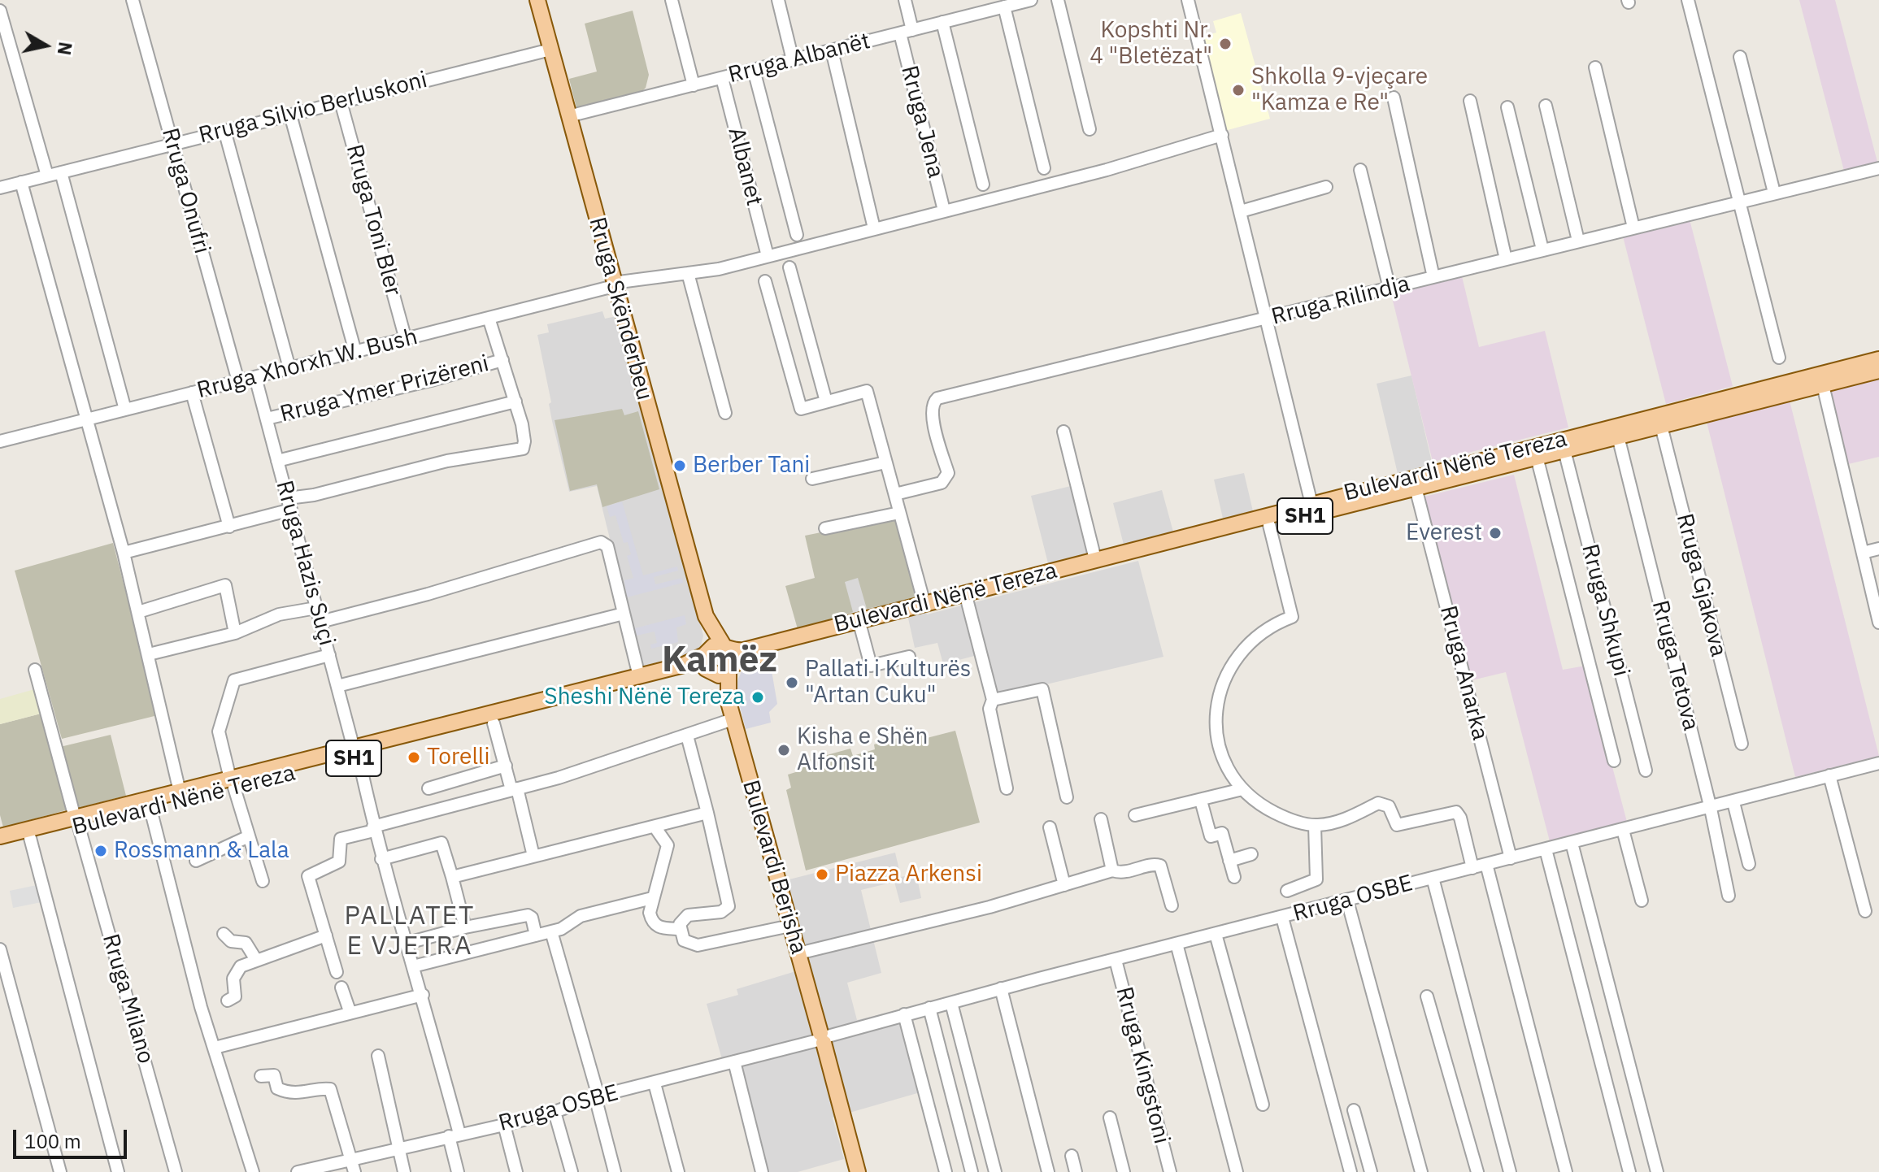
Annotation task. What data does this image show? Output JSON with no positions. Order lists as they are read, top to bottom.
{
  "streets": {
    "main road": [
      "Rruga Skënderbeu",
      "Bulevardi Nënë Tereza",
      "SH1",
      "Bulevardi Berisha"
    ],
    "street": [
      "Rruga Albanët",
      "Rruga Silvio Berluskoni",
      "Rruga Jena",
      "Albanet",
      "Rruga Onufri",
      "Rruga Toni Bler",
      "Rruga Rilindja",
      "Rruga Xhorxh W. Bush",
      "Rruga Ymer Prizëreni",
      "Rruga Hazis Suçi",
      "Rruga Gjakova",
      "Rruga Shkupi",
      "Rruga Tetova",
      "Rruga Anarka",
      "Rruga OSBE",
      "Rruga Milano",
      "Rruga Kingstoni"
    ]
  },
  "crossings": [
    ["Rruga Albanët", "Rruga Jena"],
    ["Rruga Albanët", "Albanet"],
    ["Rruga Albanët", "Rruga Skënderbeu"],
    ["Rruga Silvio Berluskoni", "Rruga Onufri"],
    ["Rruga Silvio Berluskoni", "Rruga Toni Bler"],
    ["Rruga Silvio Berluskoni", "Rruga Skënderbeu"],
    ["Rruga Jena", "Rruga Xhorxh W. Bush"],
    ["Albanet", "Rruga Xhorxh W. Bush"],
    ["Rruga Onufri", "Rruga Xhorxh W. Bush"],
    ["Rruga Toni Bler", "Rruga Xhorxh W. Bush"],
    ["Rruga Skënderbeu", "Rruga Xhorxh W. Bush"],
    ["Rruga Skënderbeu", "Bulevardi Nënë Tereza"],
    ["Rruga Skënderbeu", "Bulevardi Berisha"],
    ["Rruga Xhorxh W. Bush", "Rruga Hazis Suçi"],
    ["Rruga Ymer Prizëreni", "Rruga Hazis Suçi"],
    ["Bulevardi Nënë Tereza", "Rruga Hazis Suçi"],
    ["Bulevardi Nënë Tereza", "Rruga Gjakova"],
    ["Bulevardi Nënë Tereza", "Rruga Shkupi"],
    ["Bulevardi Nënë Tereza", "Rruga Tetova"],
    ["Bulevardi Nënë Tereza", "Rruga Anarka"],
    ["Bulevardi Nënë Tereza", "Bulevardi Berisha"],
    ["Bulevardi Nënë Tereza", "Rruga Milano"],
    ["Rruga Hazis Suçi", "Rruga OSBE"],
    ["Rruga Tetova", "Rruga OSBE"],
    ["Rruga Anarka", "Rruga OSBE"],
    ["Bulevardi Berisha", "Rruga OSBE"],
    ["Rruga OSBE", "Rruga Kingstoni"]
  ],
  "districts": ["Kamëz", "PALLATET E VJETRA"],
  "places": [
    "Kopshti Nr. 4 \"Bletëzat\"",
    "Shkolla 9-vjeçare \"Kamza e Re\"",
    "Berber Tani",
    "Everest",
    "Pallati i Kulturës \"Artan Cuku\"",
    "Sheshi Nënë Tereza",
    "Kisha e Shën Alfonsit",
    "Torelli",
    "Rossmann & Lala",
    "Piazza Arkensi"
  ],
  "scale_bar": "100 m",
  "north": "right"
}
